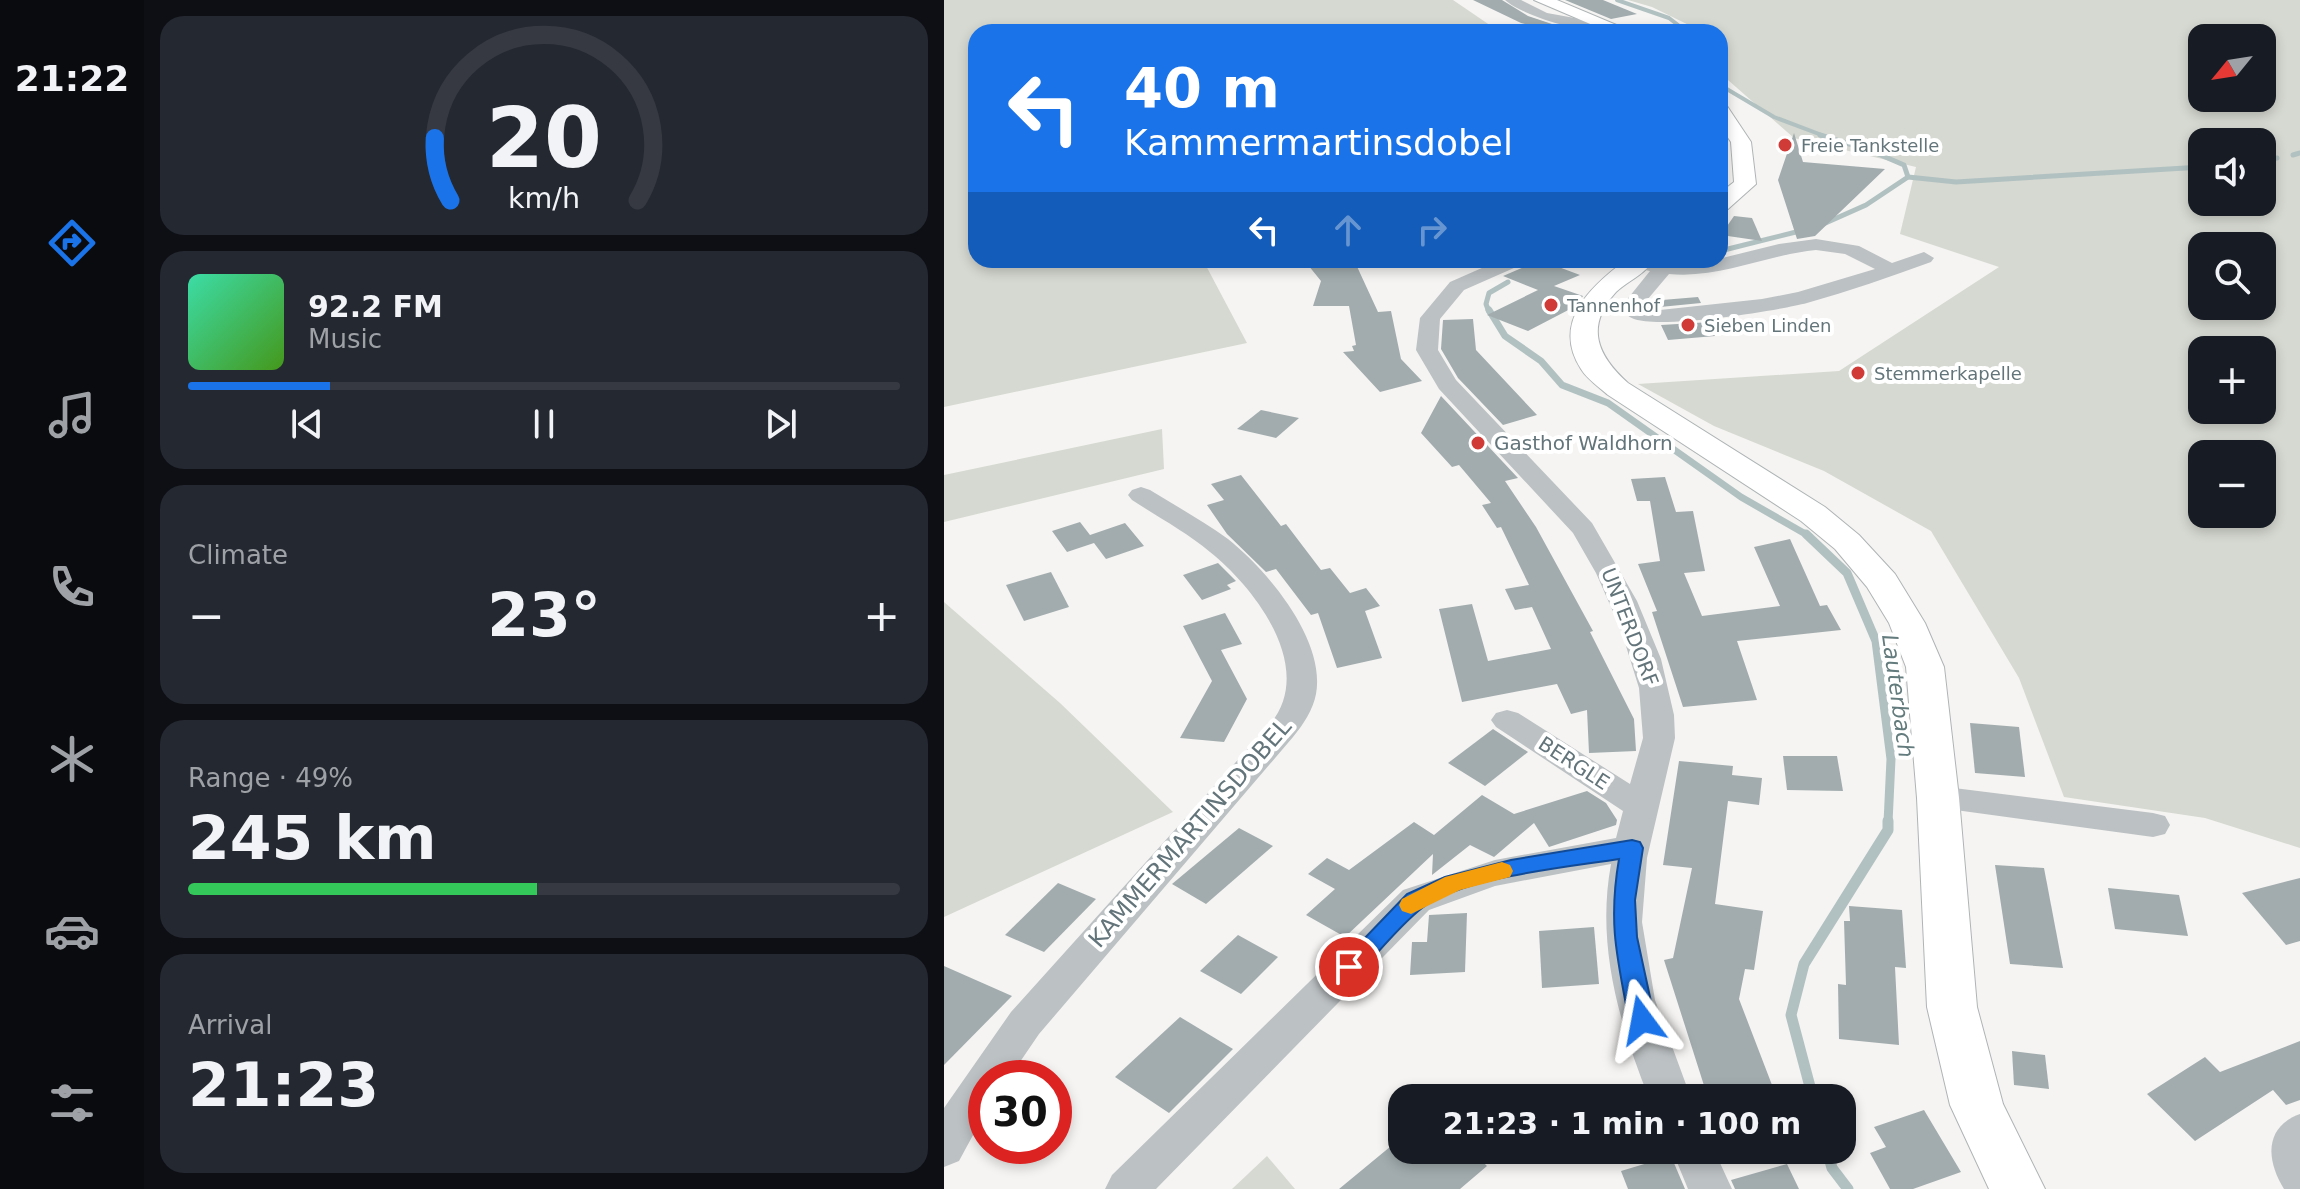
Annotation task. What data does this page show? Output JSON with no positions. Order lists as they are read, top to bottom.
{
  "streets": {
    "street": ["UNTERDORF", "BERGLE", "KAMMERMARTINSDOBEL"]
  },
  "crossings": [
    ["UNTERDORF", "BERGLE"]
  ],
  "water": ["Lauterbach"],
  "places": [
    "Freie Tankstelle",
    "Tannenhof",
    "Sieben Linden",
    "Stemmerkapelle",
    "Gasthof Waldhorn"
  ],
  "north": "bottom left",
  "page": {
    "tabs": "21:22",
    "map_buttons": ["+", "−"],
    "turn": ["40 m", "Kammermartinsdobel"],
    "song": ["92.2 FM", "Music"],
    "tile": [
      "Climate",
      ["Range · 49%", "245 km"],
      ["Arrival", "21:23"]
    ],
    "heat": ["−", "23°", "+"],
    "limit": "30",
    "trip": "21:23 · 1 min · 100 m",
    "gauge": ["20", "km/h"]
  }
}
